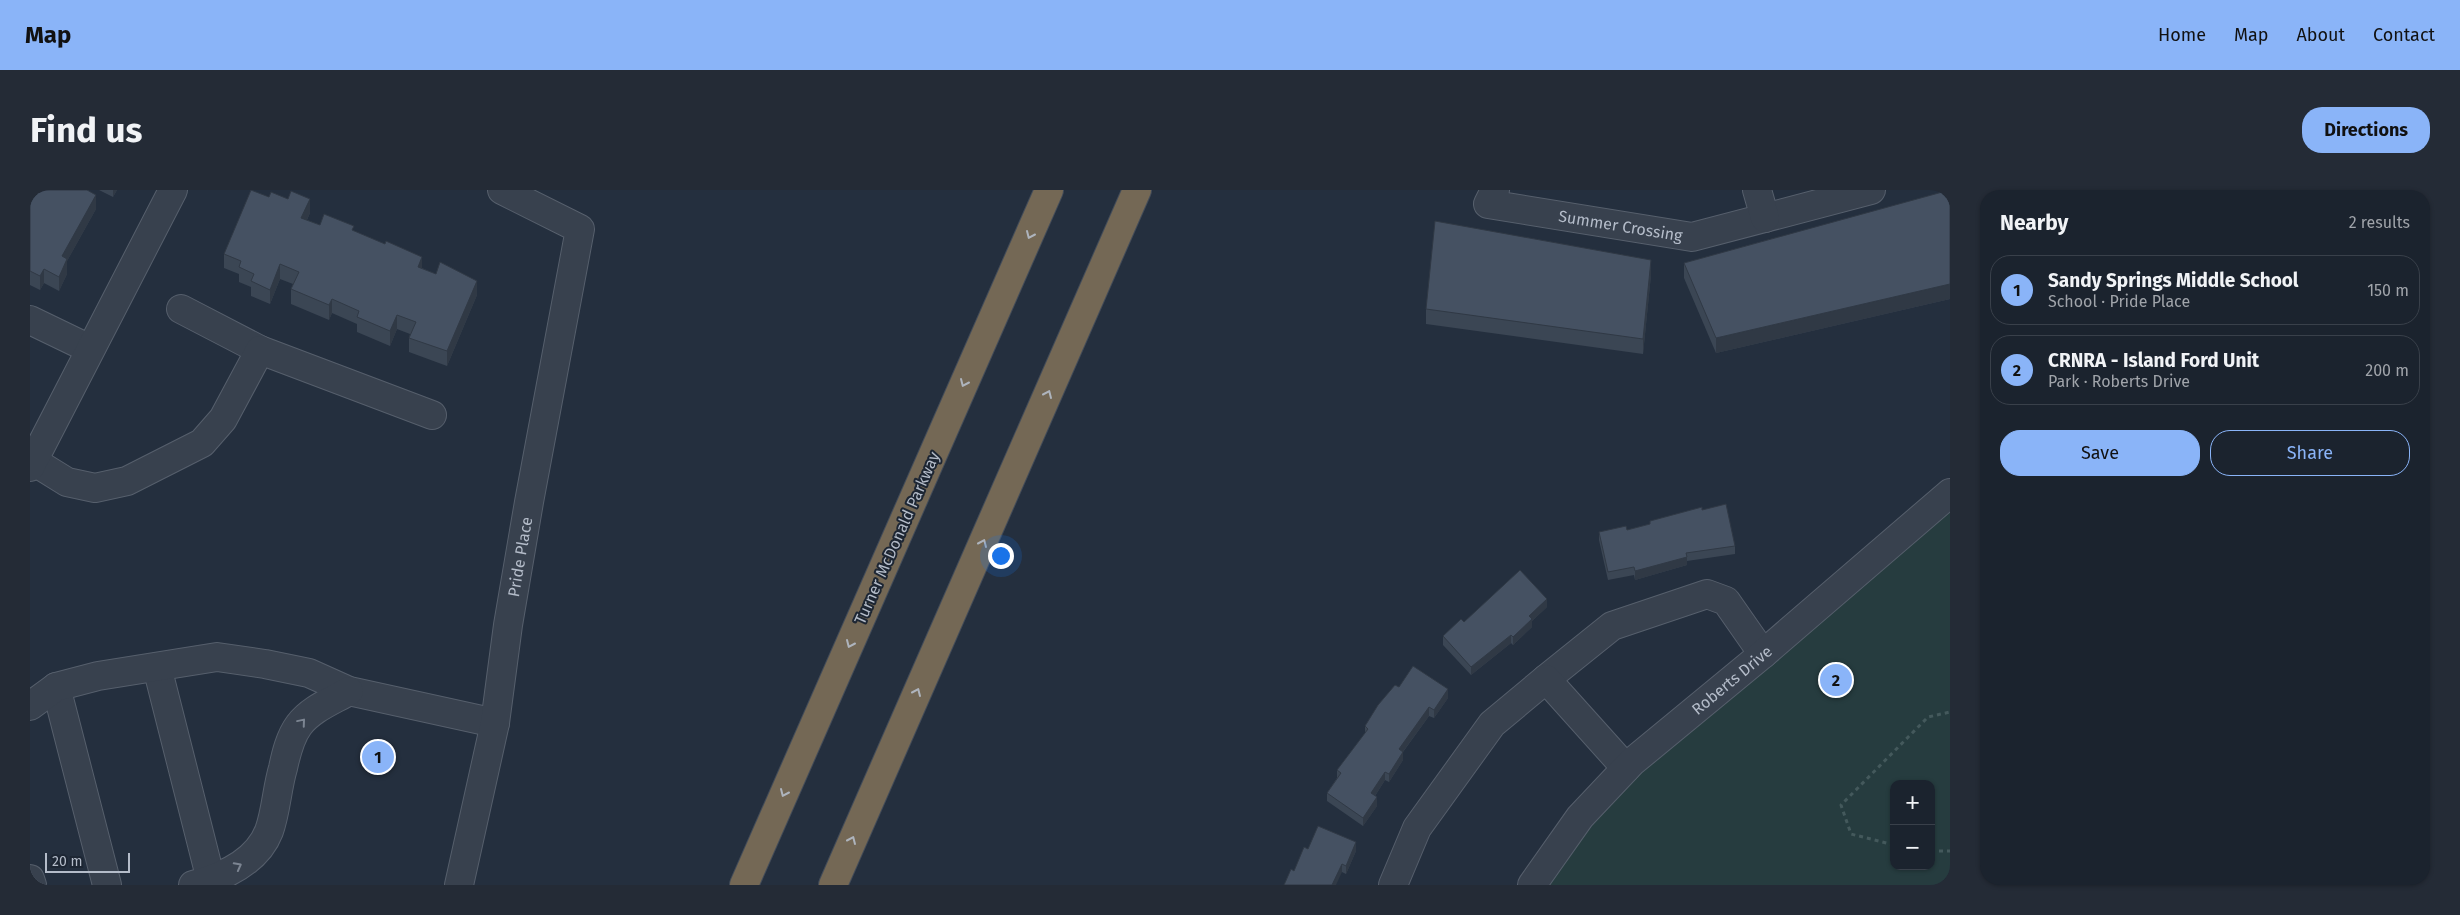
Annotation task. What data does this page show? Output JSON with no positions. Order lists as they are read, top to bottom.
{
  "streets": {
    "highway": ["Turner McDonald Parkway"],
    "street": ["Summer Crossing", "Pride Place", "Roberts Drive"]
  },
  "scale_bar": "20 m",
  "page": {
    "header": "Map",
    "nav": [
      "Home",
      "Map",
      "About",
      "Contact"
    ],
    "buttons": [
      "Directions",
      ["Save", "Share"]
    ],
    "title": "Find us",
    "heading": ["Nearby", "2 results"],
    "list": [
      {
        "mark": "1",
        "name": "Sandy Springs Middle School",
        "note": "School · Pride Place",
        "value": "150 m"
      },
      {
        "mark": "2",
        "name": "CRNRA - Island Ford Unit",
        "note": "Park · Roberts Drive",
        "value": "200 m"
      }
    ],
    "pins": ["2", "1"],
    "map_buttons": ["+", "−"],
    "scale": "20 m"
  }
}
